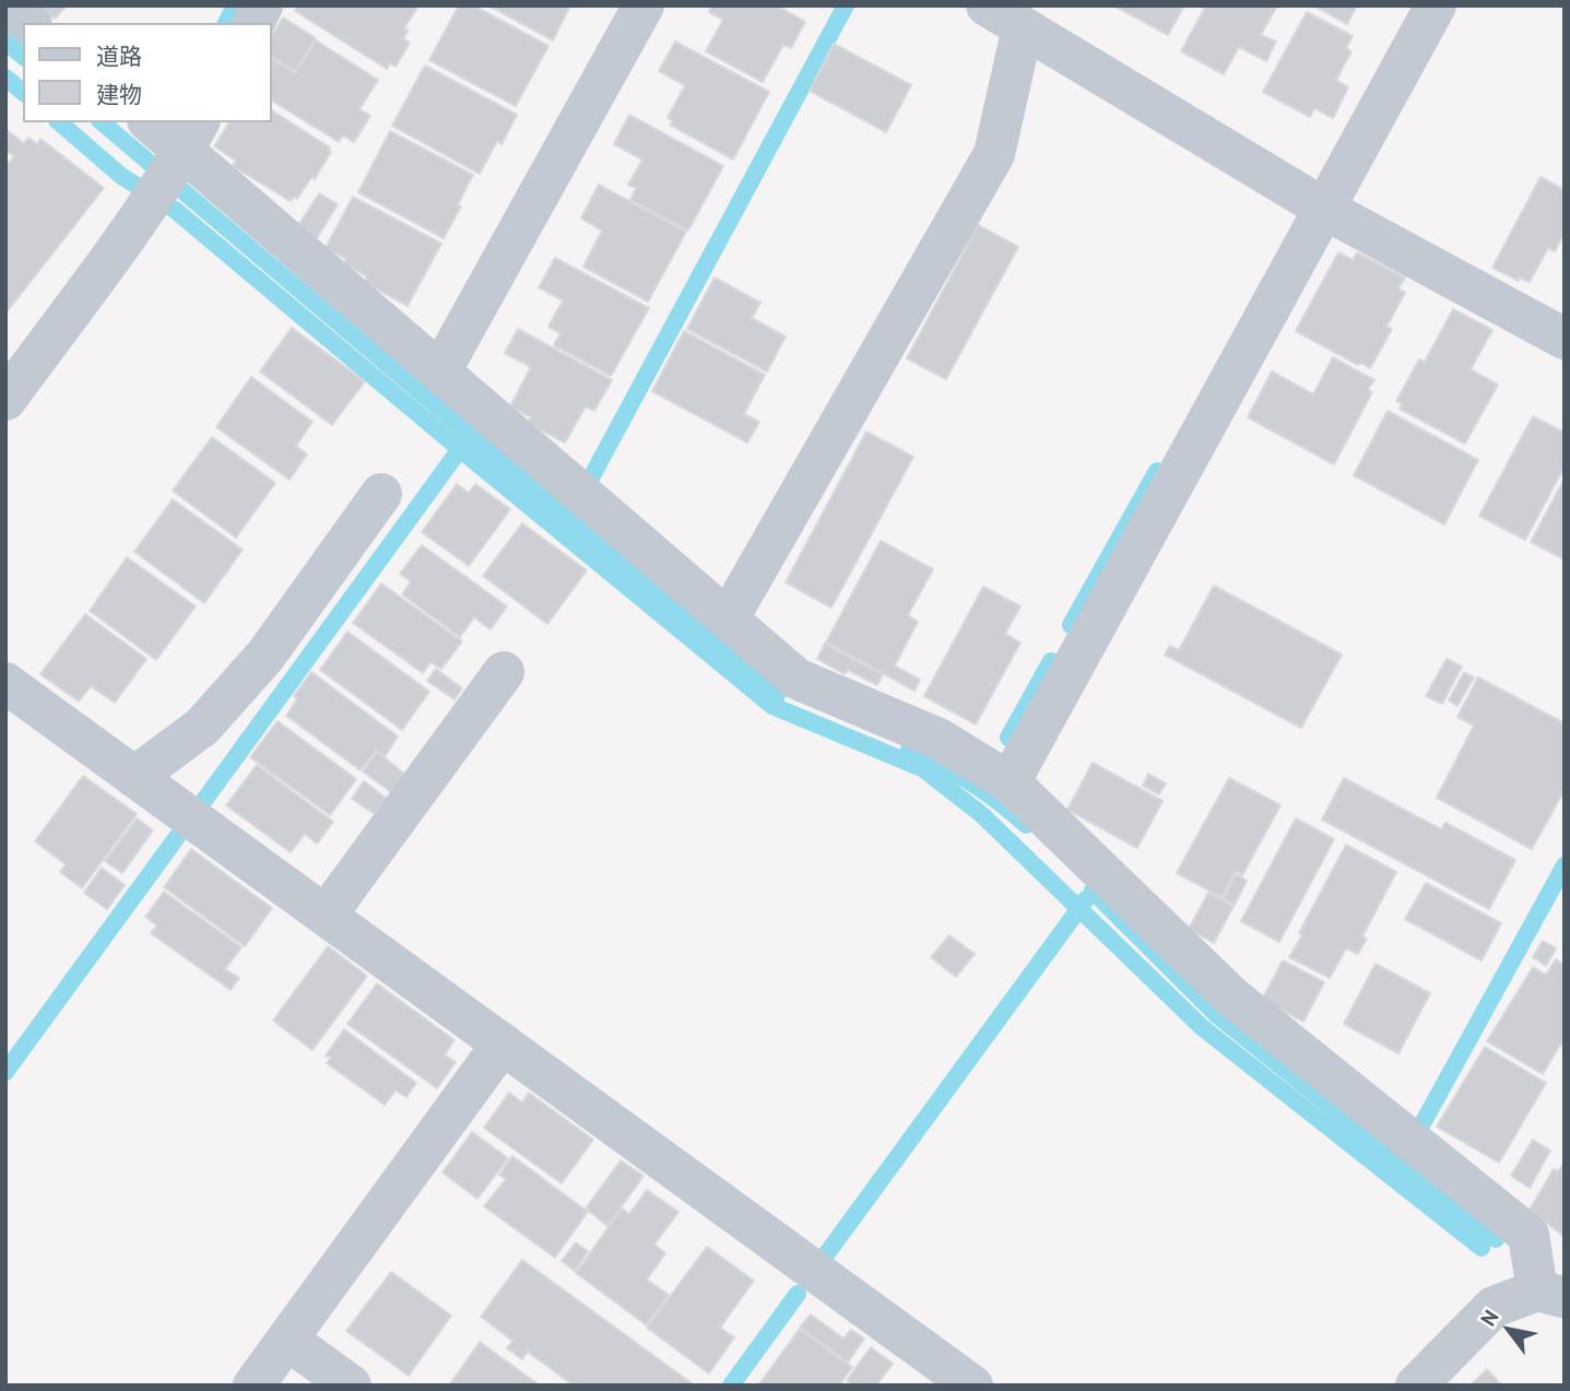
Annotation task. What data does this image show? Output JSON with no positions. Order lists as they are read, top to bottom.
{
  "legend": ["道路", "建物"],
  "north": "top left"
}
